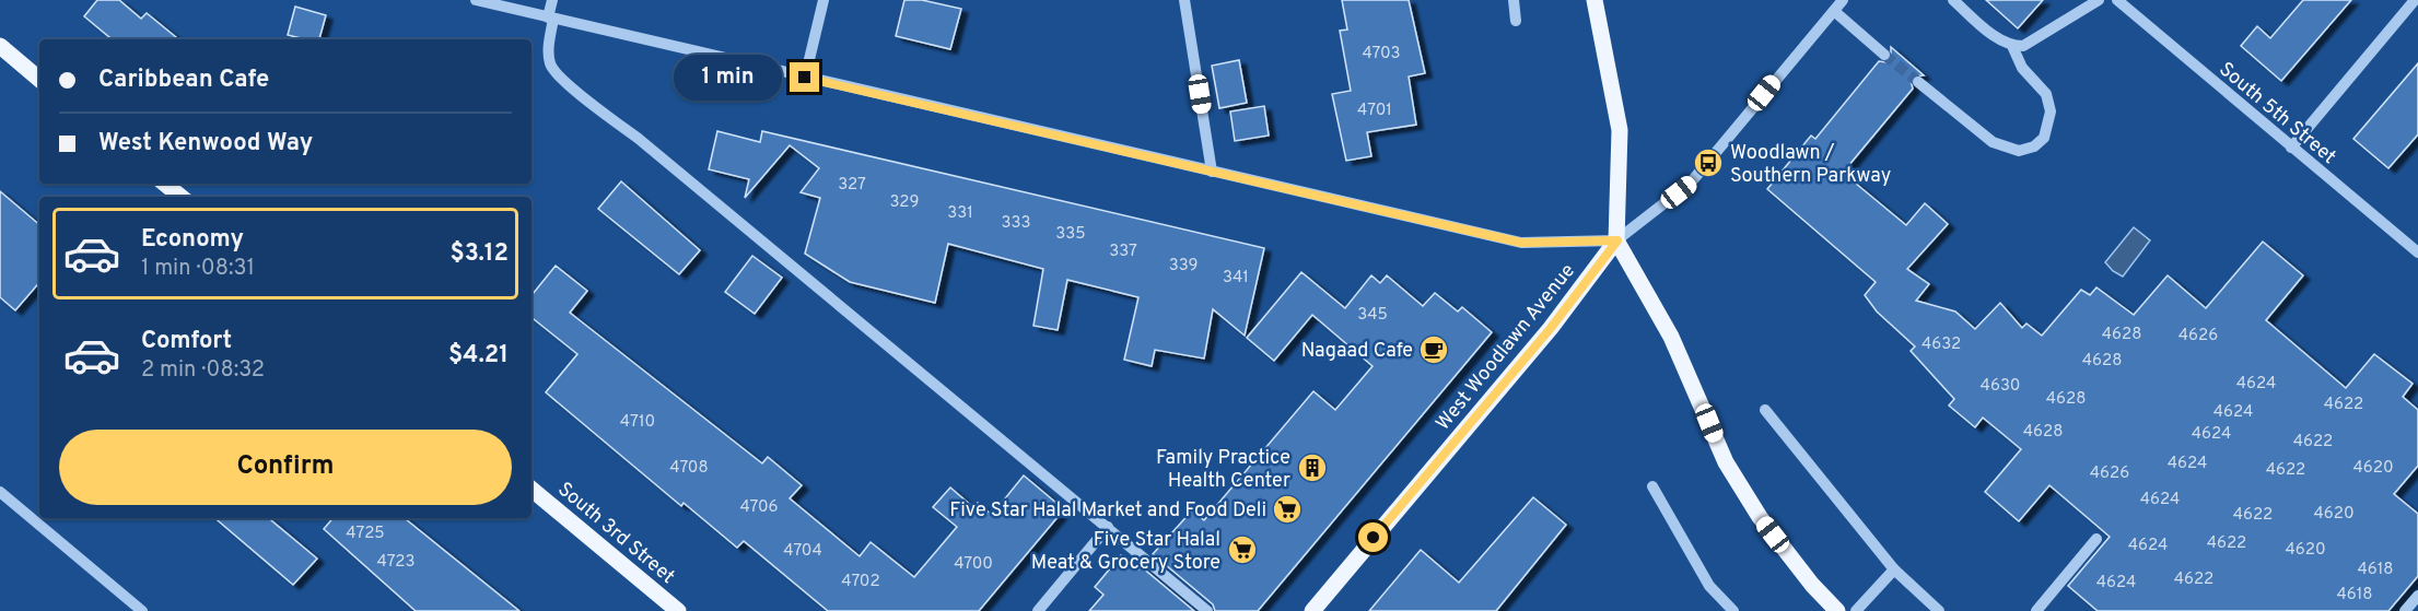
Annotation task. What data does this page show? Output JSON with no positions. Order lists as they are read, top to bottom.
{
  "streets": {
    "main road": ["West Woodlawn Avenue", "South 3rd Street"],
    "street": ["South 5th Street"]
  },
  "places": {
    "bus stop": ["Woodlawn / Southern Parkway"],
    "cafe": ["Nagaad Cafe"],
    "building": ["Family Practice Health Center"],
    "supermarket": ["Five Star Halal Market and Food Deli", "Five Star Halal Meat & Grocery Store"]
  },
  "house_numbers": [
    "4703",
    "4701",
    "327",
    "329",
    "331",
    "333",
    "335",
    "337",
    "339",
    "341",
    "345",
    "4628",
    "4626",
    "4632",
    "4628",
    "4624",
    "4630",
    "4628",
    "4622",
    "4624",
    "4710",
    "4628",
    "4624",
    "4622",
    "4624",
    "4708",
    "4620",
    "4622",
    "4626",
    "4624",
    "4706",
    "4620",
    "4622",
    "4725",
    "4622",
    "4624",
    "4620",
    "4704",
    "4723",
    "4700",
    "4618",
    "4622",
    "4702",
    "4624",
    "4618"
  ],
  "page": {
    "banner": ["Caribbean Cafe", "West Kenwood Way"],
    "bubble": "1 min",
    "list": [
      {
        "name": "Economy",
        "note": "1 min · 08:31",
        "value": "$3.12"
      },
      {
        "name": "Comfort",
        "note": "2 min · 08:32",
        "value": "$4.21"
      }
    ],
    "buttons": "Confirm"
  }
}
